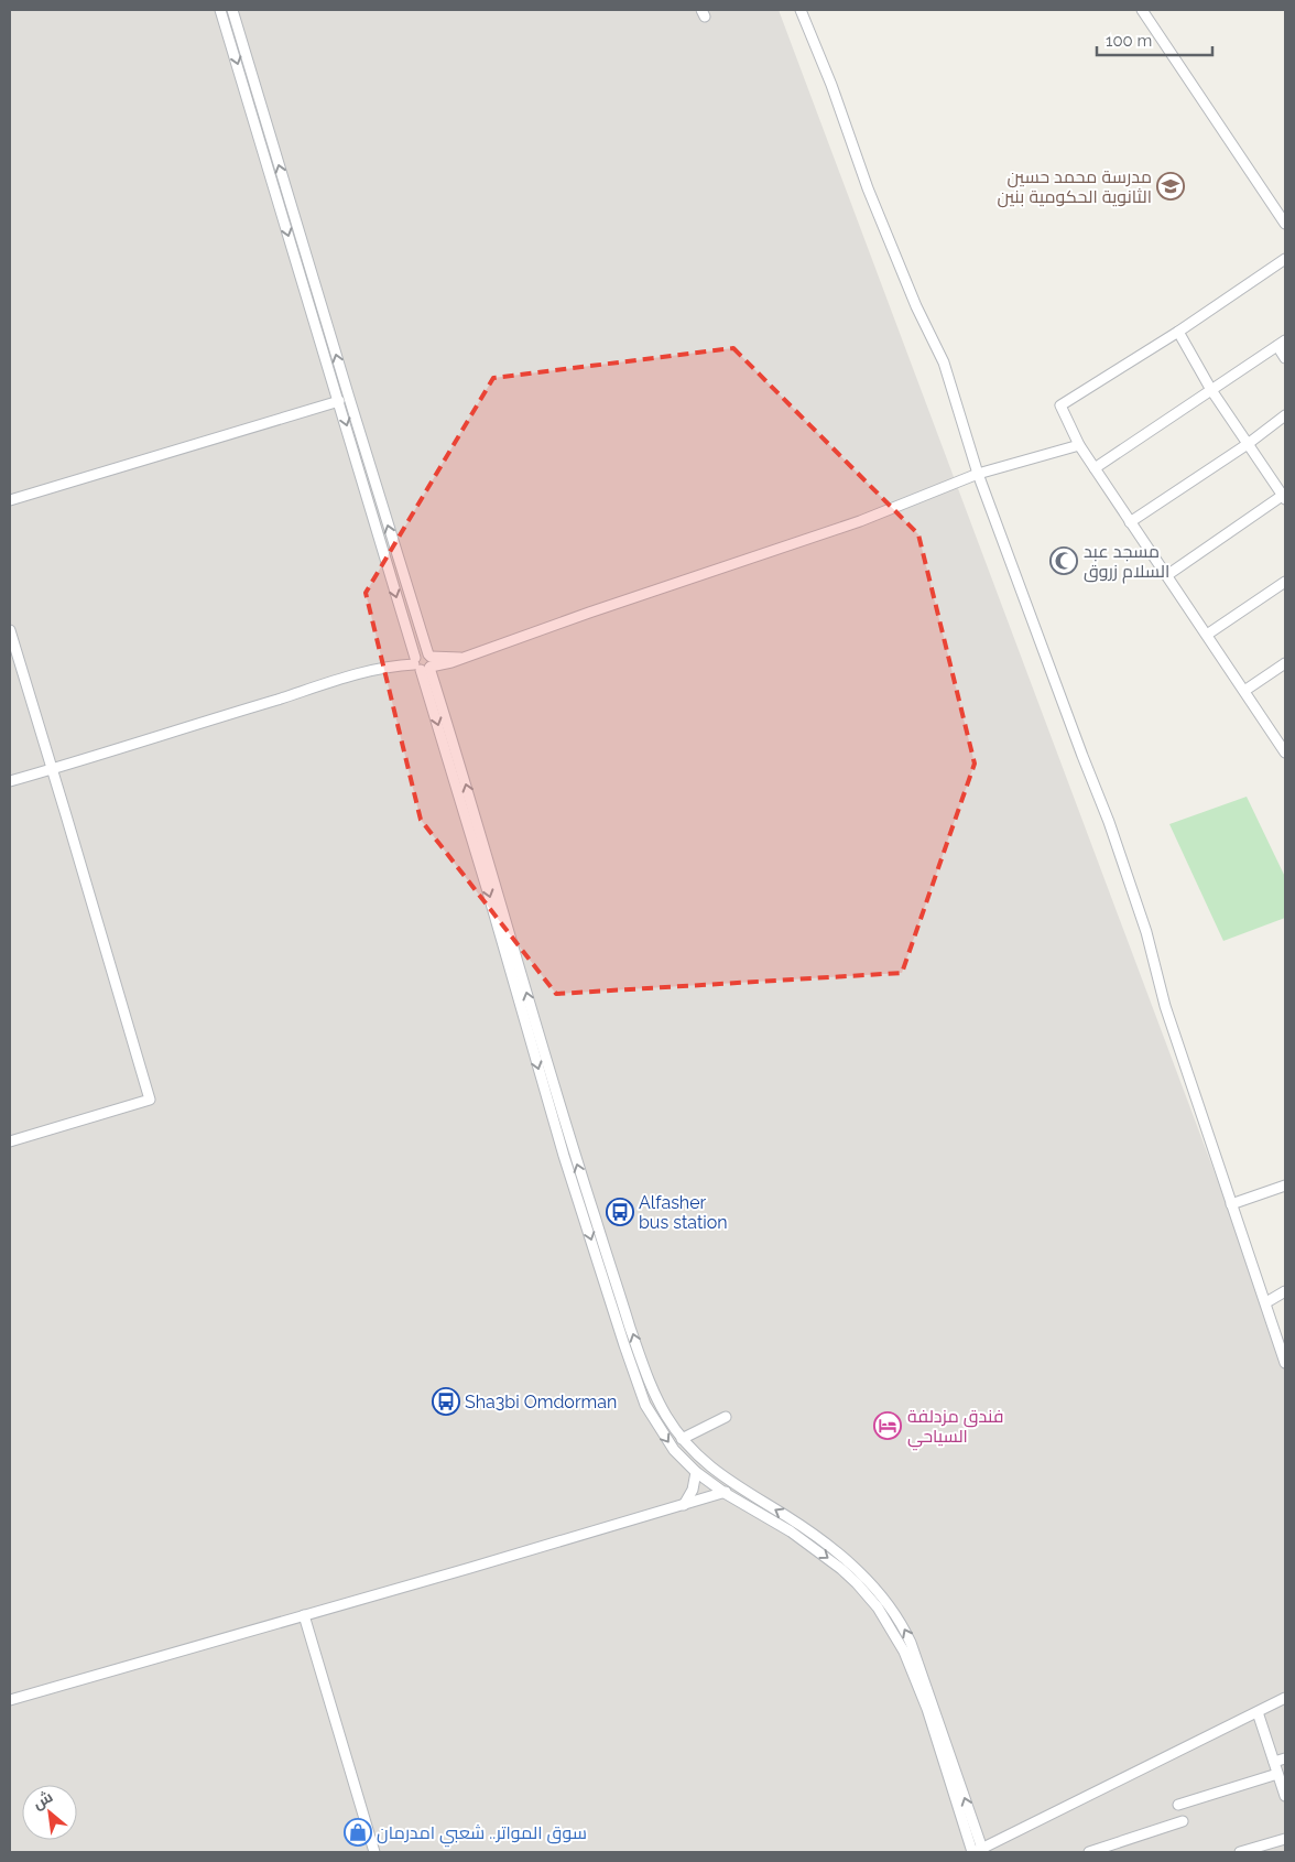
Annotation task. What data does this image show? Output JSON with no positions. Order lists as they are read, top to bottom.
{
  "places": {
    "school or university": ["مدرسة محمد حسين الثانوية الحكومية بنين"],
    "mosque": ["مسجد عبد السلام زروق"],
    "bus stop": ["Alfasher bus station", "Sha3bi Omdorman"],
    "hotel": ["فندق مزدلفة السياحي"],
    "shop": ["سوق المواتر.. شعبي امدرمان"]
  },
  "scale_bar": "100 m",
  "north": "top left"
}
